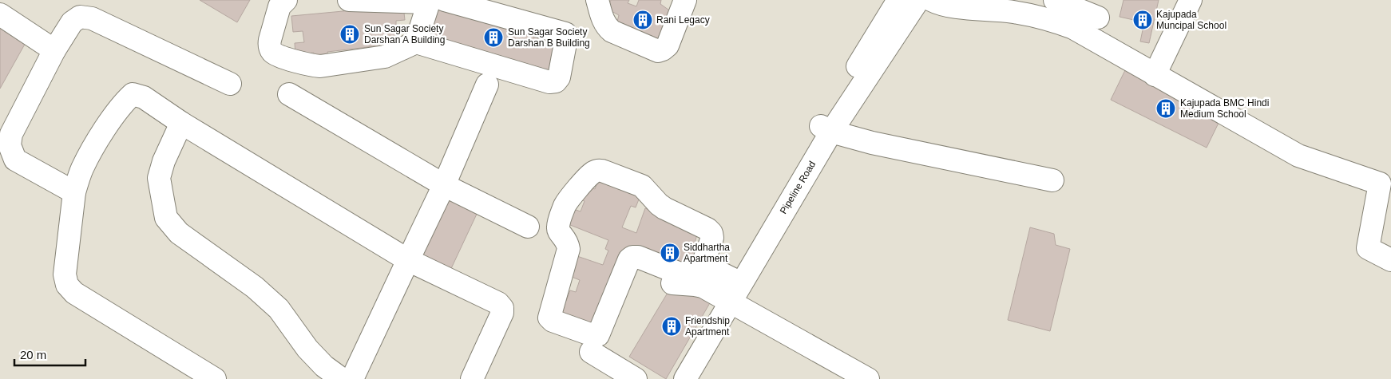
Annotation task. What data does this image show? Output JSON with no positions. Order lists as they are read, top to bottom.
{
  "streets": {
    "street": ["Pipeline Road"]
  },
  "places": {
    "building": [
      "Rani Legacy",
      "Kajupada Muncipal School",
      "Sun Sagar Society Darshan A Building",
      "Sun Sagar Society Darshan B Building",
      "Kajupada BMC Hindi Medium School",
      "Siddhartha Apartment",
      "Friendship Apartment"
    ]
  },
  "scale_bar": "20 m"
}
